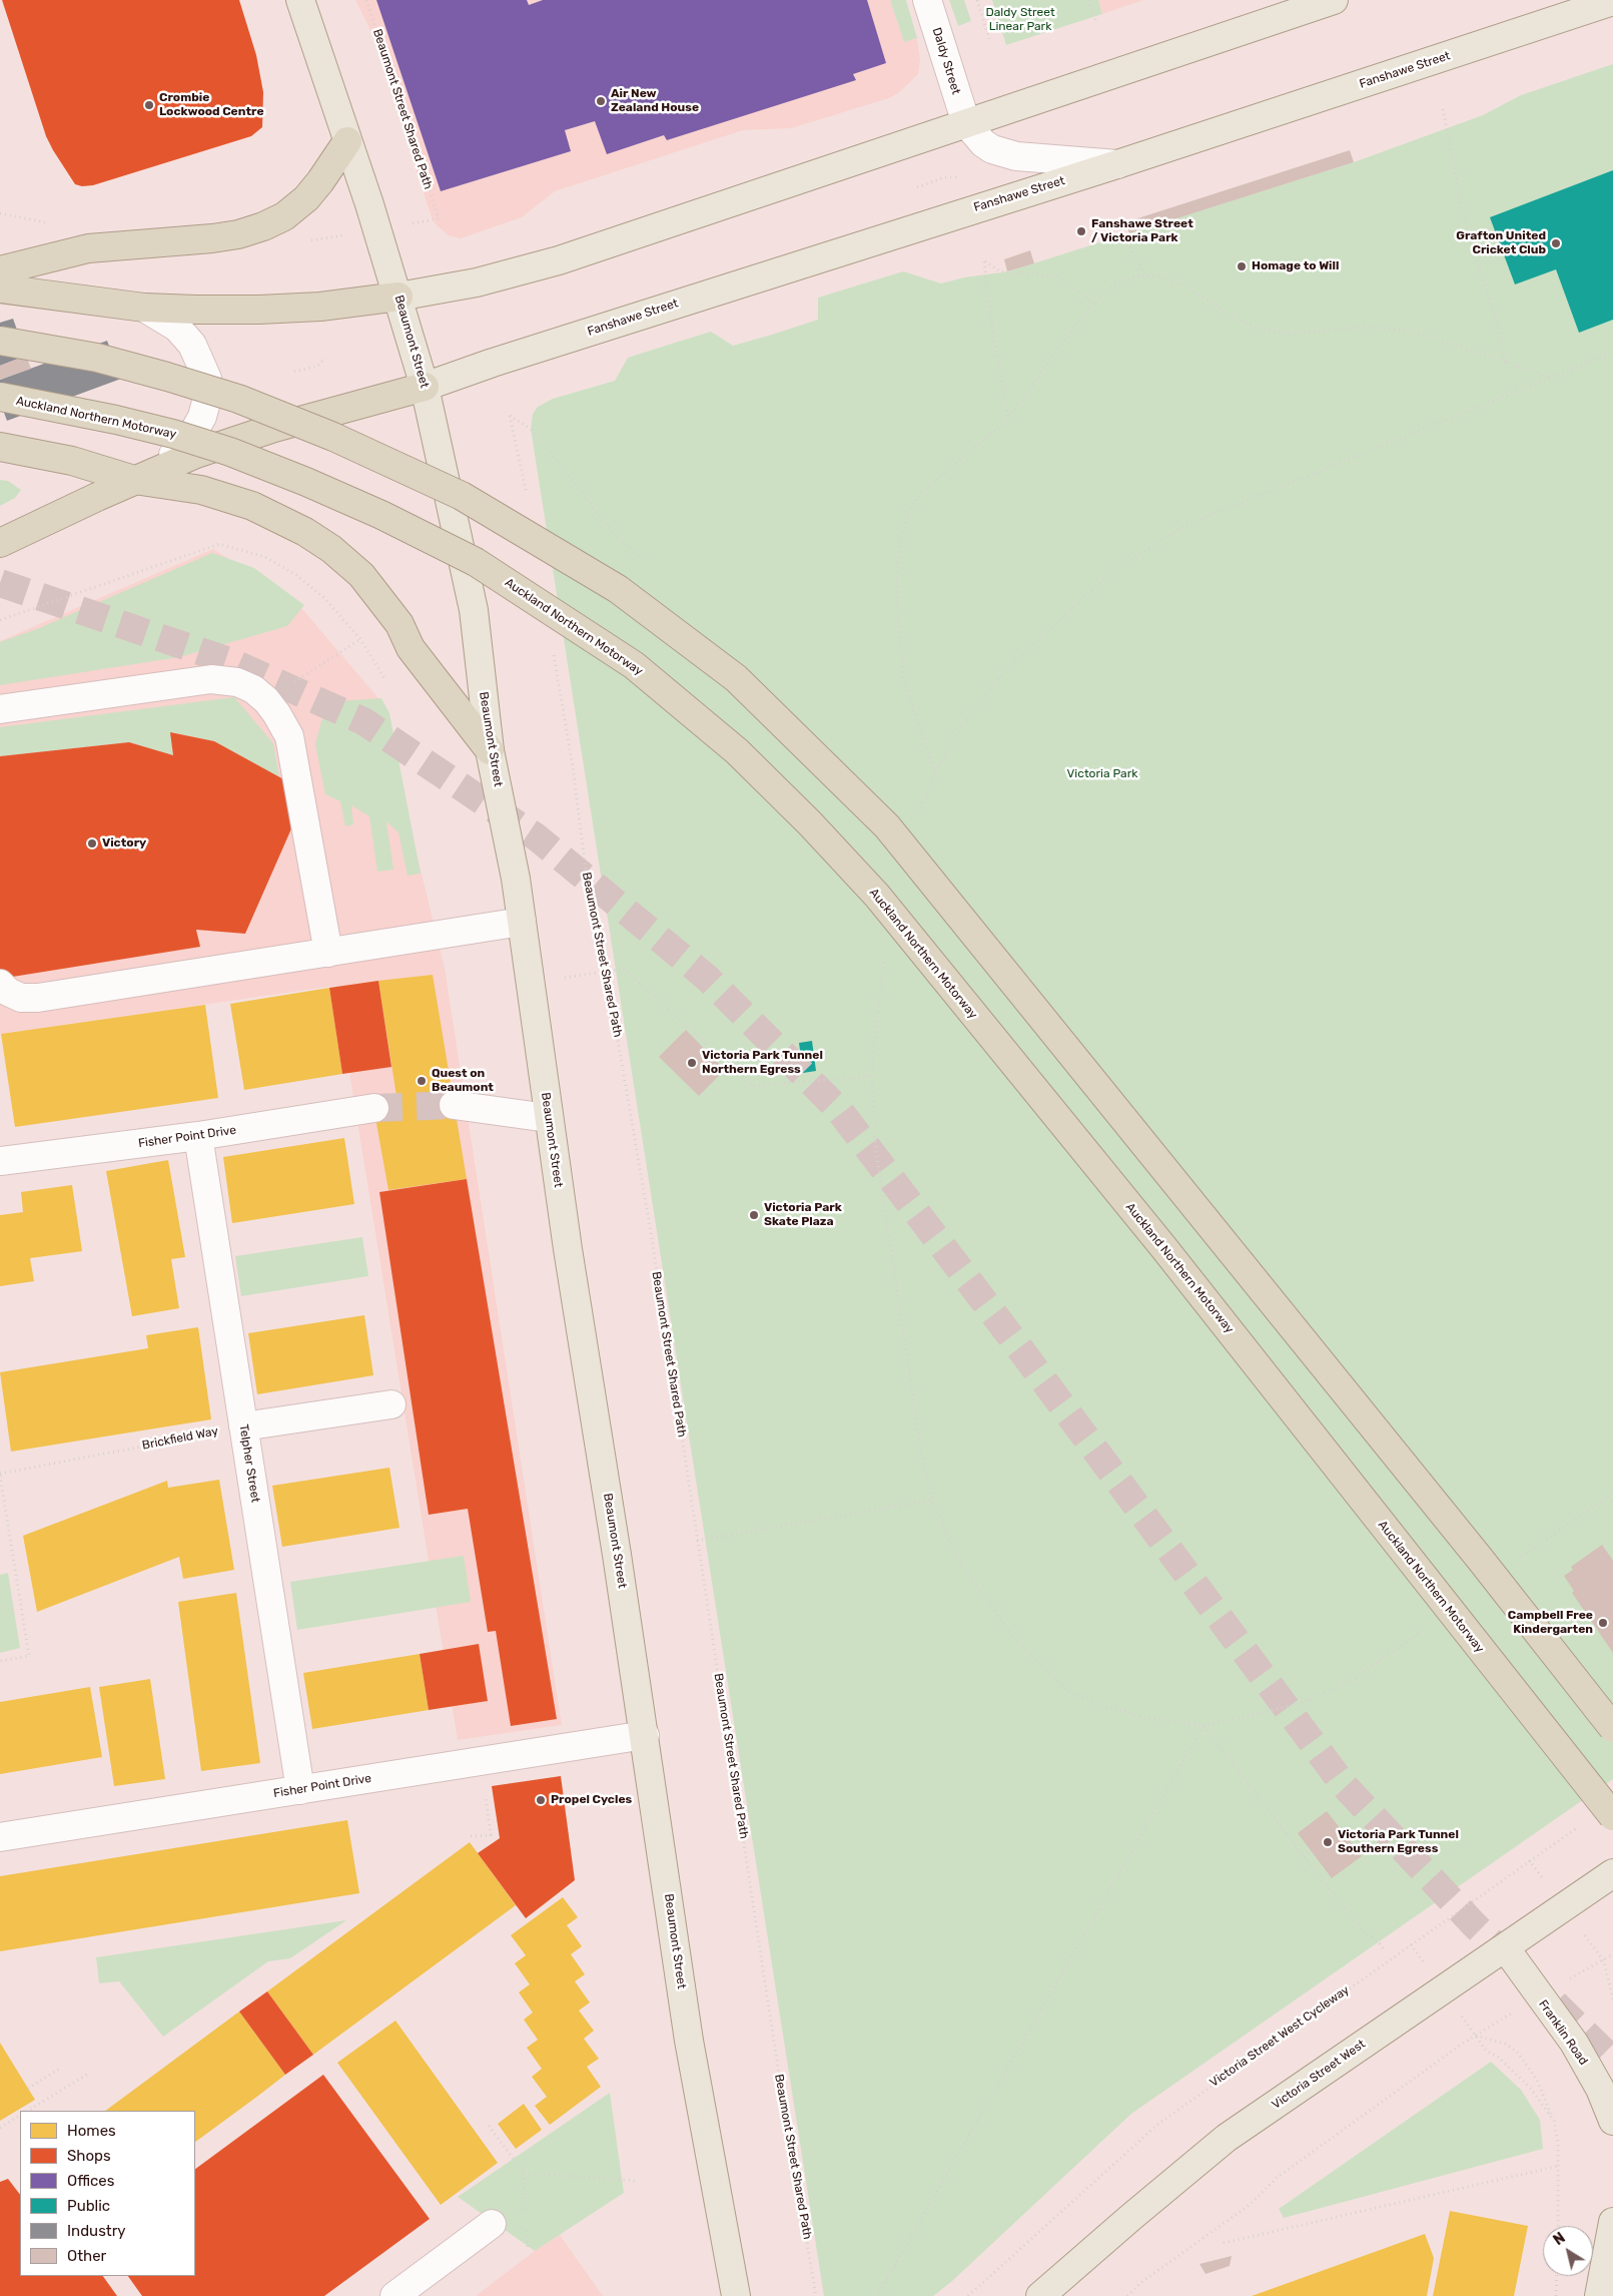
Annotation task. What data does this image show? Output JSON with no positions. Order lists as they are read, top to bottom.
{
  "streets": {
    "highway": ["Auckland Northern Motorway"],
    "main road": [
      "Fanshawe Street",
      "Beaumont Street",
      "Franklin Road",
      "Victoria Street West"
    ],
    "street": ["Daldy Street", "Fisher Point Drive", "Telpher Street"],
    "path": ["Beaumont Street Shared Path", "Brickfield Way", "Victoria Street West Cycleway"]
  },
  "crossings": [
    ["Fanshawe Street", "Beaumont Street"],
    ["Beaumont Street", "Fisher Point Drive"],
    ["Fisher Point Drive", "Telpher Street"],
    ["Brickfield Way", "Telpher Street"],
    ["Franklin Road", "Victoria Street West"]
  ],
  "parks": ["Daldy Street Linear Park", "Victoria Park"],
  "places": [
    "Air New Zealand House",
    "Crombie Lockwood Centre",
    "Fanshawe Street / Victoria Park",
    "Grafton United Cricket Club",
    "Homage to Will",
    "Victory",
    "Victoria Park Tunnel Northern Egress",
    "Quest on Beaumont",
    "Victoria Park Skate Plaza",
    "Campbell Free Kindergarten",
    "Propel Cycles",
    "Victoria Park Tunnel Southern Egress"
  ],
  "legend": [
    "Homes",
    "Shops",
    "Offices",
    "Public",
    "Industry",
    "Other"
  ],
  "north": "top left"
}
